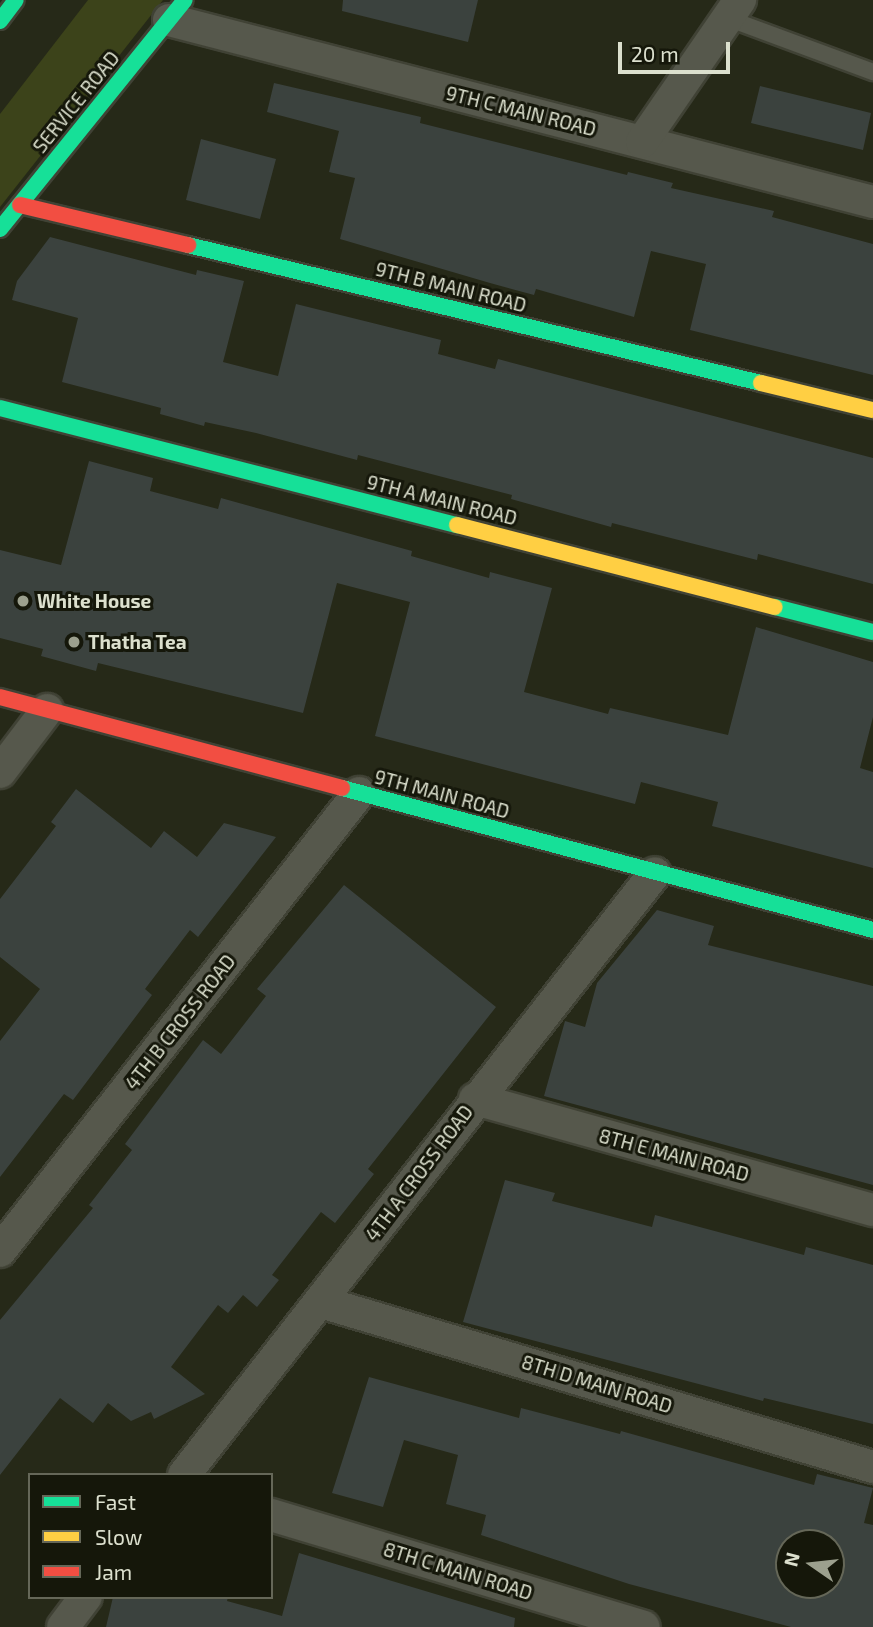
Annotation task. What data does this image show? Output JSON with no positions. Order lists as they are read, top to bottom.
{
  "streets": {
    "main road": [
      "SERVICE ROAD",
      "9TH B MAIN ROAD",
      "9TH A MAIN ROAD",
      "9TH MAIN ROAD"
    ],
    "street": [
      "9TH C MAIN ROAD",
      "4TH B CROSS ROAD",
      "8TH E MAIN ROAD",
      "4TH A CROSS ROAD",
      "8TH D MAIN ROAD",
      "8TH C MAIN ROAD"
    ]
  },
  "crossings": [
    ["SERVICE ROAD", "9TH C MAIN ROAD"],
    ["SERVICE ROAD", "9TH B MAIN ROAD"],
    ["9TH MAIN ROAD", "4TH B CROSS ROAD"],
    ["9TH MAIN ROAD", "4TH A CROSS ROAD"],
    ["8TH E MAIN ROAD", "4TH A CROSS ROAD"],
    ["4TH A CROSS ROAD", "8TH D MAIN ROAD"]
  ],
  "places": ["White House", "Thatha Tea"],
  "legend": ["Fast", "Slow", "Jam"],
  "scale_bar": "20 m",
  "north": "left"
}
